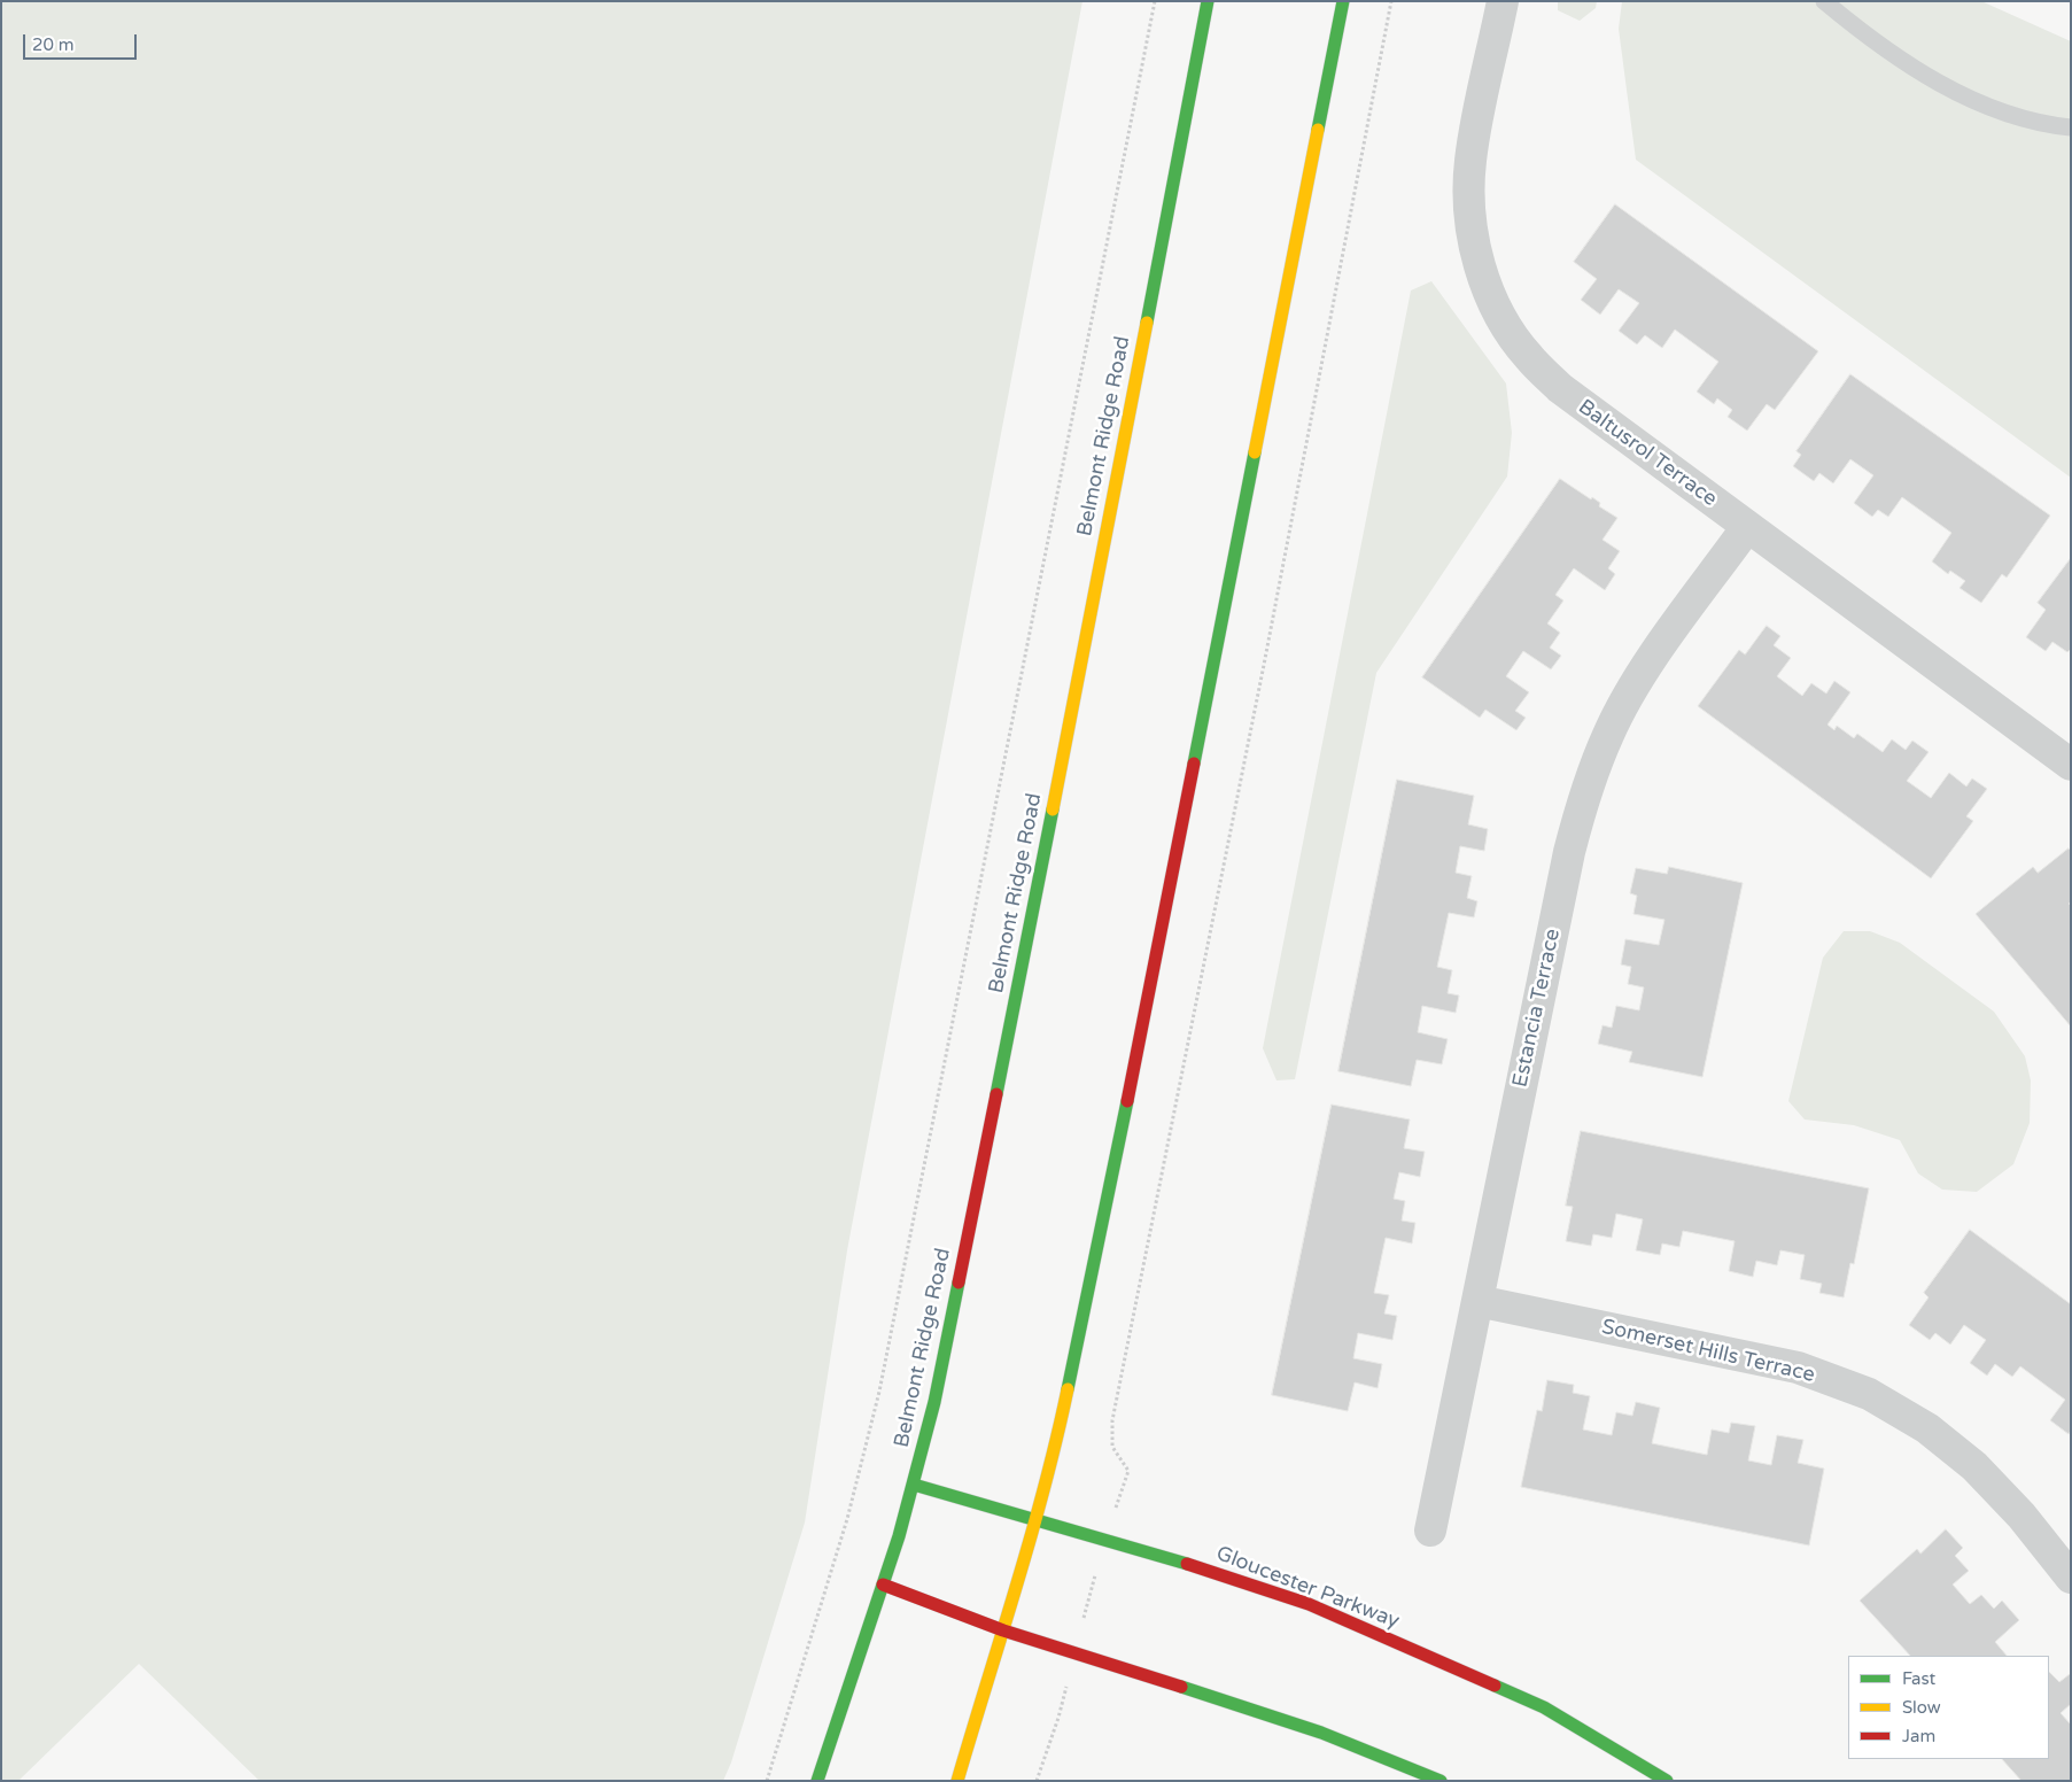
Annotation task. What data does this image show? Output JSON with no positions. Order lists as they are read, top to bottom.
{
  "streets": {
    "main road": ["Belmont Ridge Road", "Gloucester Parkway"],
    "street": ["Baltusrol Terrace", "Estancia Terrace", "Somerset Hills Terrace"]
  },
  "crossings": [
    ["Belmont Ridge Road", "Gloucester Parkway"],
    ["Baltusrol Terrace", "Estancia Terrace"],
    ["Estancia Terrace", "Somerset Hills Terrace"]
  ],
  "legend": ["Fast", "Slow", "Jam"],
  "scale_bar": "20 m"
}
